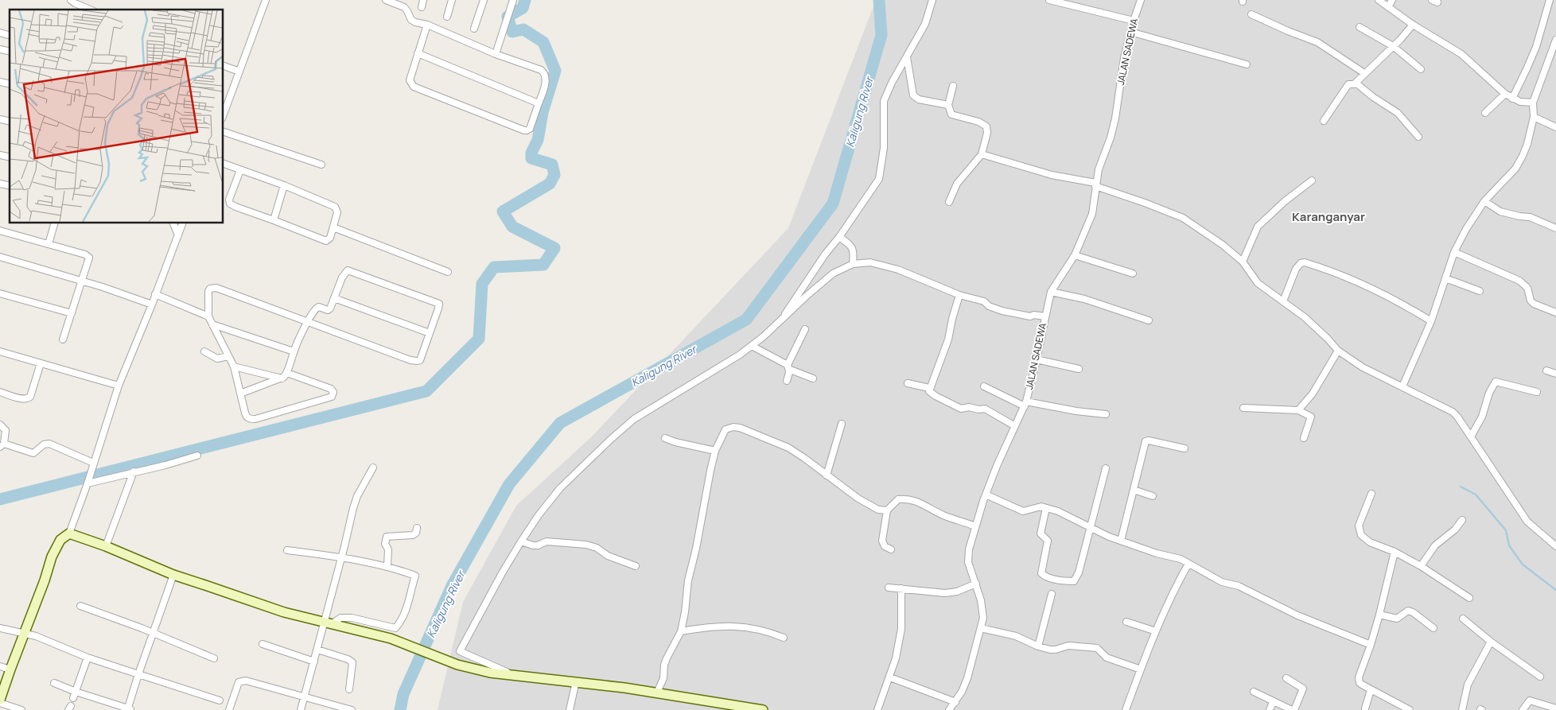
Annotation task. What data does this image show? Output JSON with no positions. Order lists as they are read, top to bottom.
{
  "streets": {
    "street": ["JALAN SADEWA"]
  },
  "districts": ["Karanganyar"],
  "water": ["Kaligung River"]
}
